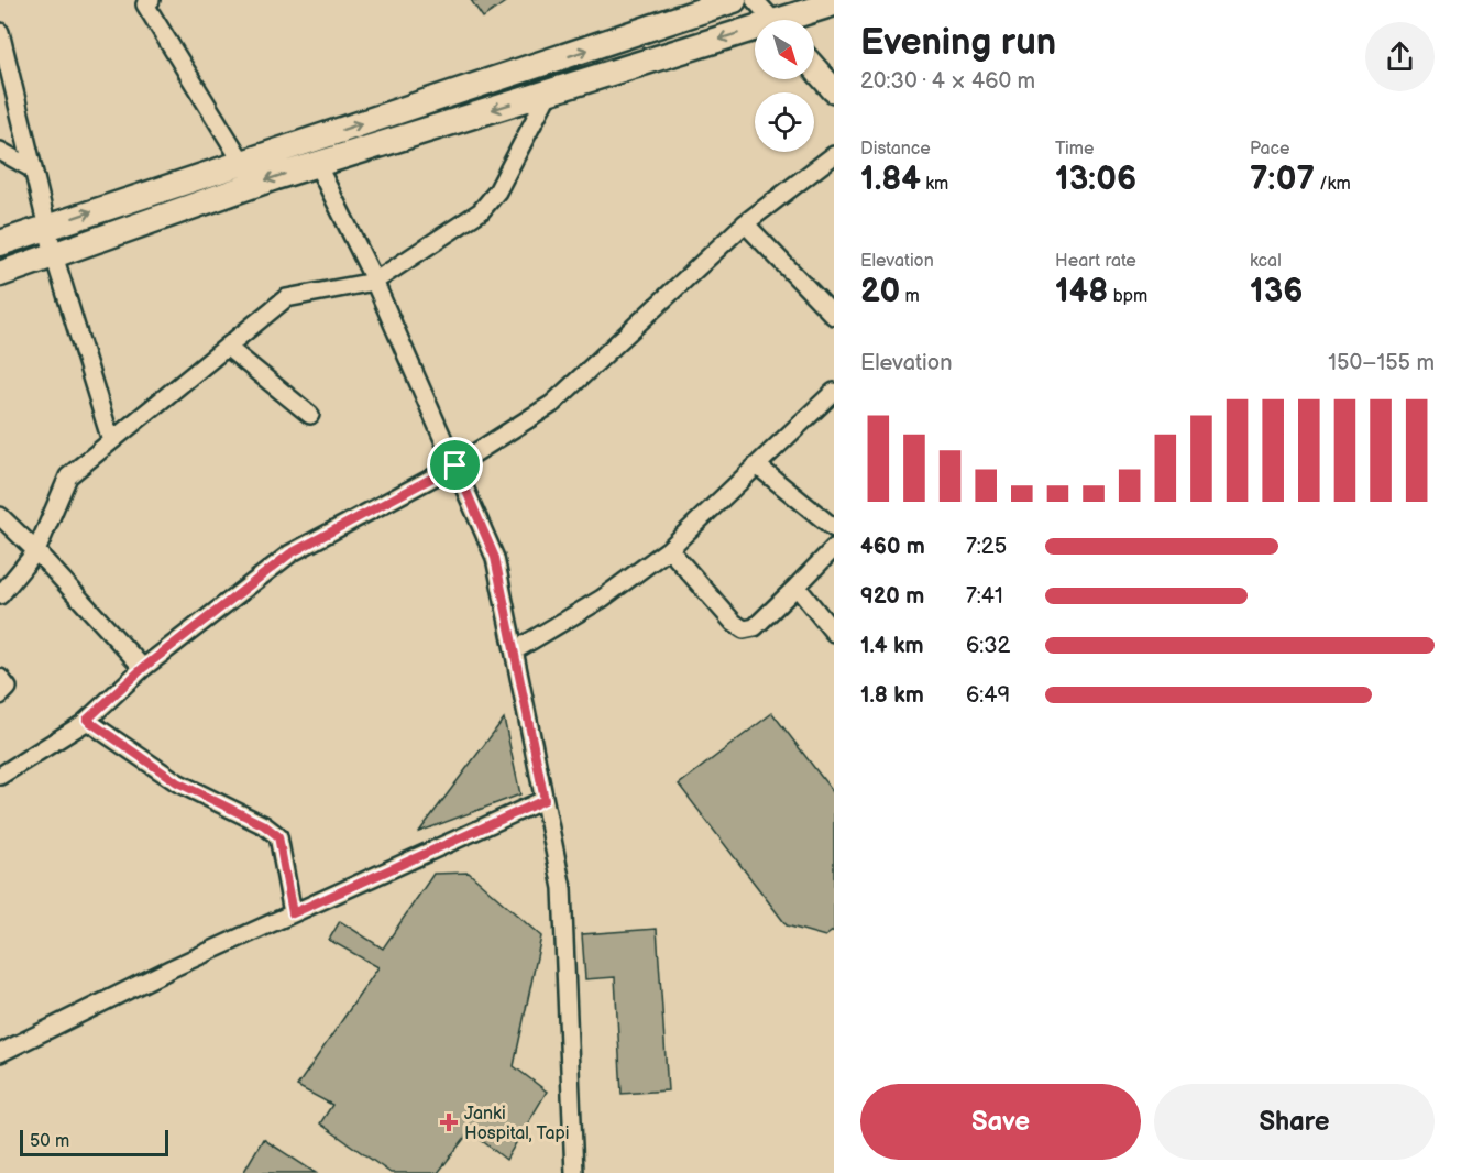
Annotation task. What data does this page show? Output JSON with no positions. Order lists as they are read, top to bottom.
{
  "places": {
    "health": ["Janki Hospital, Tapi"]
  },
  "scale_bar": "50 m",
  "north": "bottom right",
  "page": {
    "heading": ["Evening run", "20:30 · 4 × 460 m"],
    "stats": [
      ["Distance", "1.84 km"],
      ["Time", "13:06"],
      ["Pace", "7:07 /km"],
      ["Elevation", "20 m"],
      ["Heart rate", "148 bpm"],
      ["kcal", "136"]
    ],
    "chart": ["Elevation", "150–155 m"],
    "list": [
      {
        "name": "460 m",
        "note": "7:25"
      },
      {
        "name": "920 m",
        "note": "7:41"
      },
      {
        "name": "1.4 km",
        "note": "6:32"
      },
      {
        "name": "1.8 km",
        "note": "6:49"
      }
    ],
    "buttons": ["Save", "Share"],
    "scale": "50 m"
  }
}
